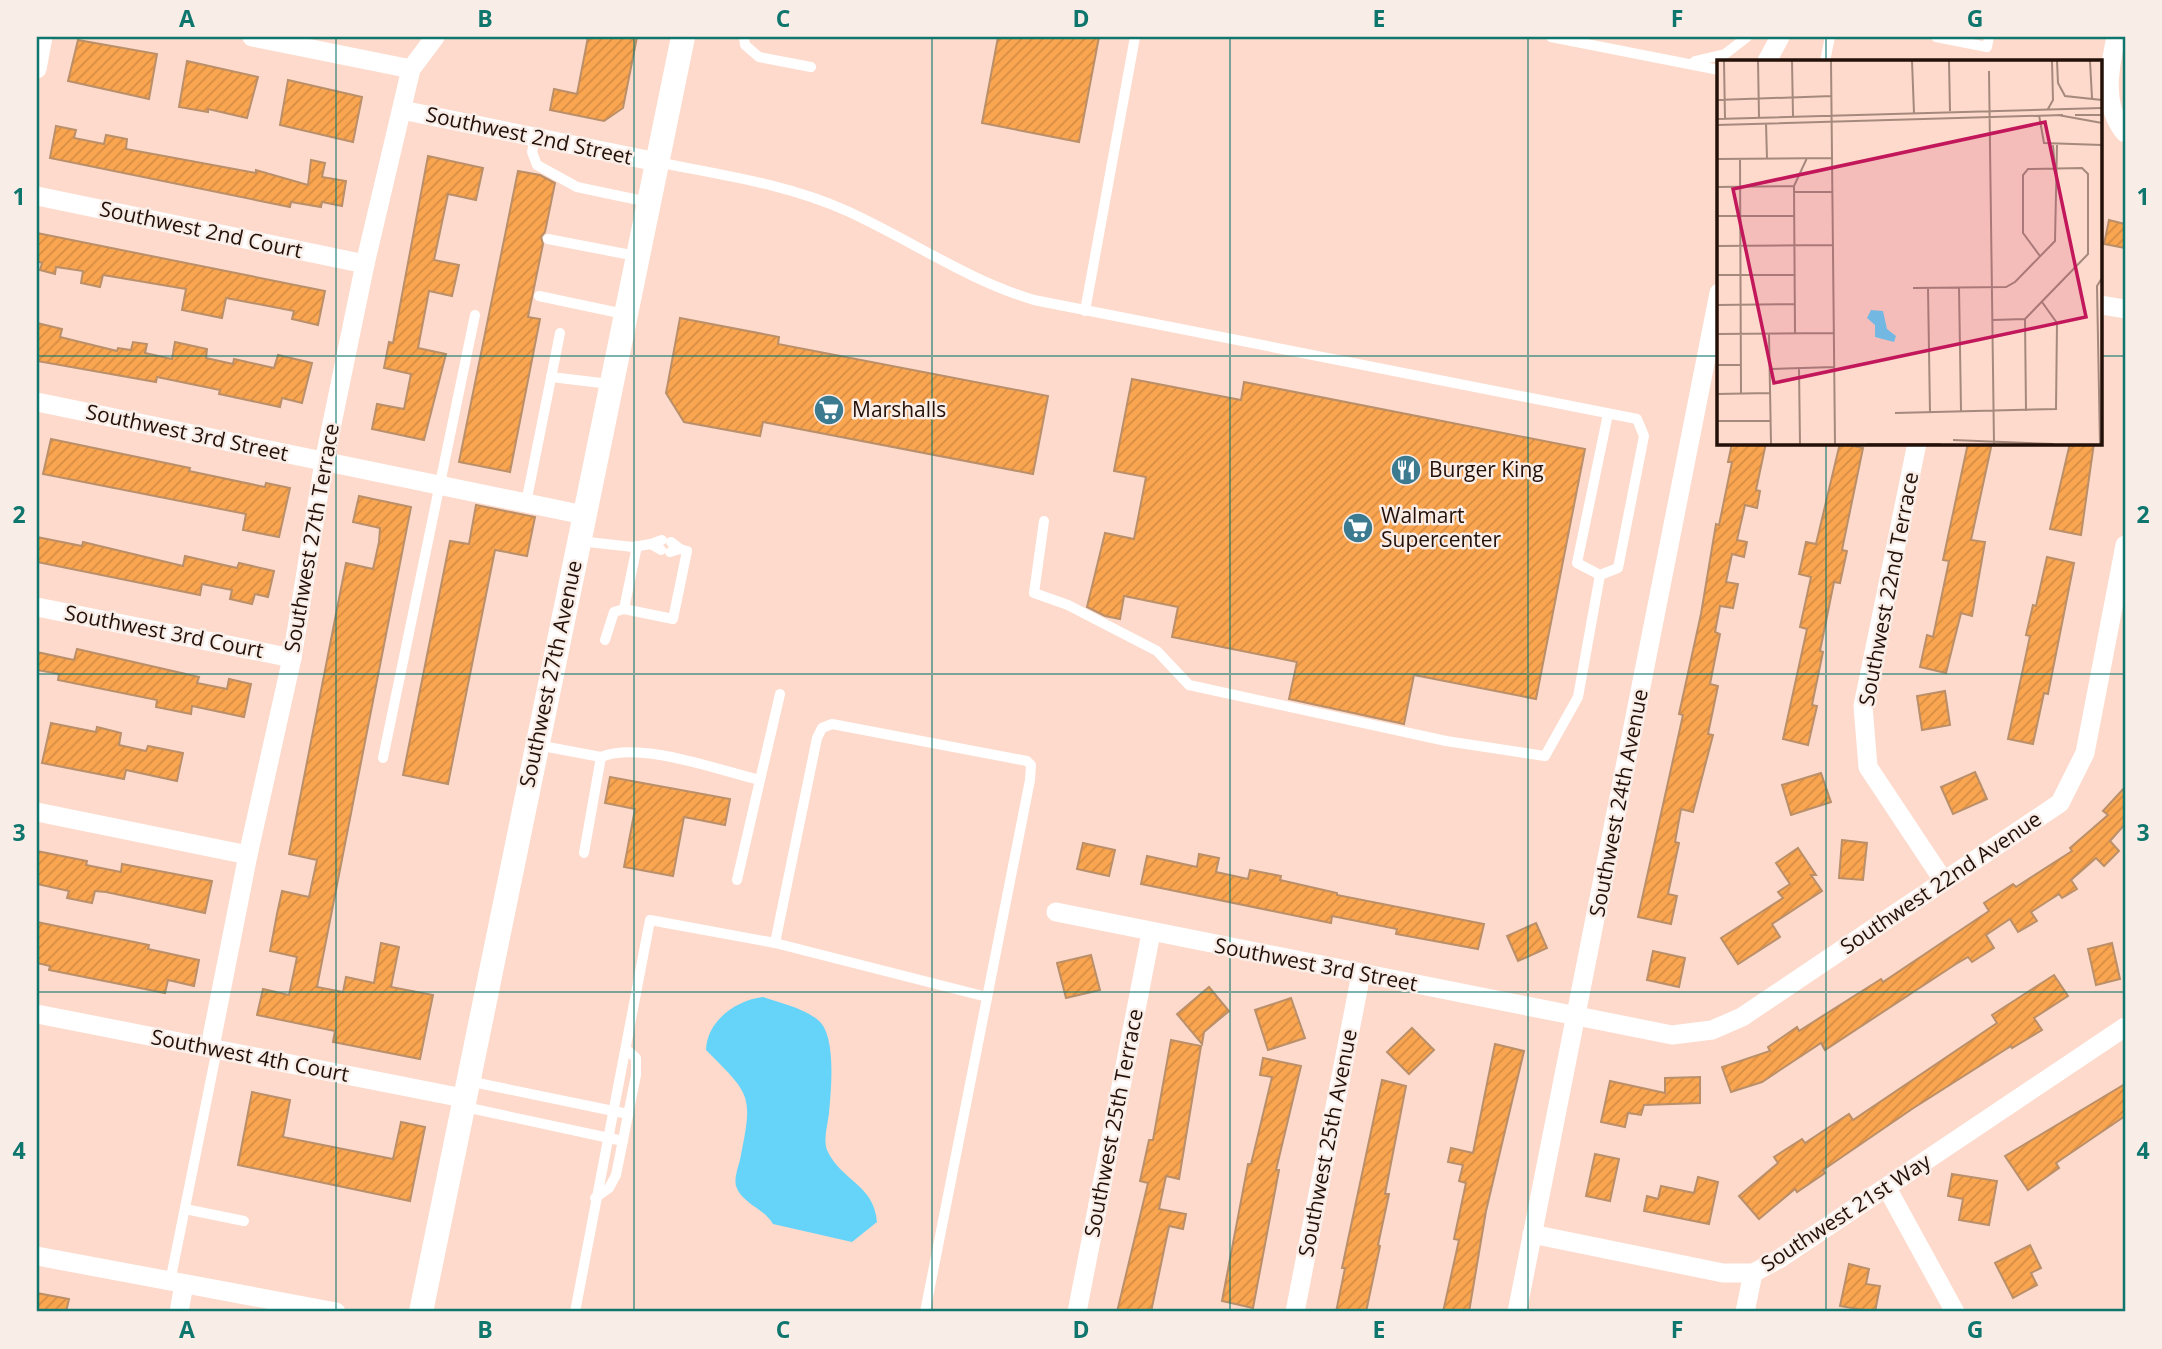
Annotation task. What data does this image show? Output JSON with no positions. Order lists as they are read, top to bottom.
{
  "streets": {
    "street": [
      "Southwest 2nd Street",
      "Southwest 2nd Court",
      "Southwest 3rd Street",
      "Southwest 27th Terrace",
      "Southwest 22nd Terrace",
      "Southwest 3rd Court",
      "Southwest 27th Avenue",
      "Southwest 24th Avenue",
      "Southwest 22nd Avenue",
      "Southwest 4th Court",
      "Southwest 25th Terrace",
      "Southwest 25th Avenue",
      "Southwest 21st Way"
    ]
  },
  "crossings": [
    ["Southwest 2nd Street", "Southwest 27th Terrace"],
    ["Southwest 2nd Street", "Southwest 27th Avenue"],
    ["Southwest 2nd Court", "Southwest 27th Terrace"],
    ["Southwest 3rd Street", "Southwest 27th Terrace"],
    ["Southwest 3rd Street", "Southwest 27th Avenue"],
    ["Southwest 3rd Street", "Southwest 24th Avenue"],
    ["Southwest 3rd Street", "Southwest 22nd Avenue"],
    ["Southwest 3rd Street", "Southwest 25th Terrace"],
    ["Southwest 3rd Street", "Southwest 25th Avenue"],
    ["Southwest 27th Terrace", "Southwest 3rd Court"],
    ["Southwest 27th Terrace", "Southwest 4th Court"],
    ["Southwest 22nd Terrace", "Southwest 22nd Avenue"],
    ["Southwest 27th Avenue", "Southwest 4th Court"],
    ["Southwest 24th Avenue", "Southwest 22nd Avenue"],
    ["Southwest 24th Avenue", "Southwest 21st Way"]
  ],
  "places": {
    "supermarket": ["Marshalls", "Walmart Supercenter"],
    "restaurant": ["Burger King"]
  },
  "grid": {
    "columns": [
      "A",
      "B",
      "C",
      "D",
      "E",
      "F",
      "G"
    ],
    "rows": [
      "1",
      "2",
      "3",
      "4"
    ]
  }
}
